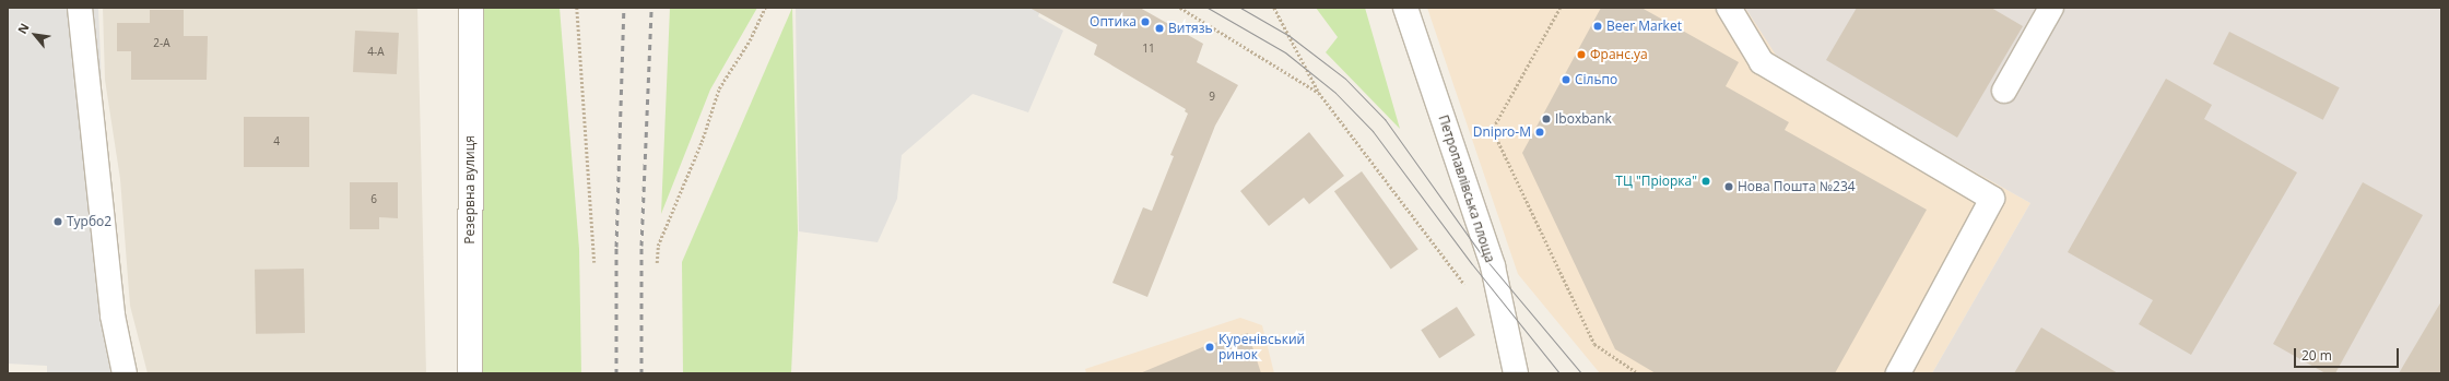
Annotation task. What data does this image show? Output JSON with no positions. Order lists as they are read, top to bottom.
{
  "streets": {
    "street": ["Петропавлівська площа", "Резервна вулиця"]
  },
  "places": [
    "Оптика",
    "Beer Market",
    "Витязь",
    "Франс.уа",
    "Сільпо",
    "Iboxbank",
    "Dnipro-M",
    "ТЦ \"Пріорка\"",
    "Нова Пошта №234",
    "Турбо2",
    "Куренівський ринок"
  ],
  "house_numbers": [
    "2-А",
    "11",
    "4-А",
    "9",
    "4",
    "6"
  ],
  "scale_bar": "20 m",
  "north": "top left"
}
